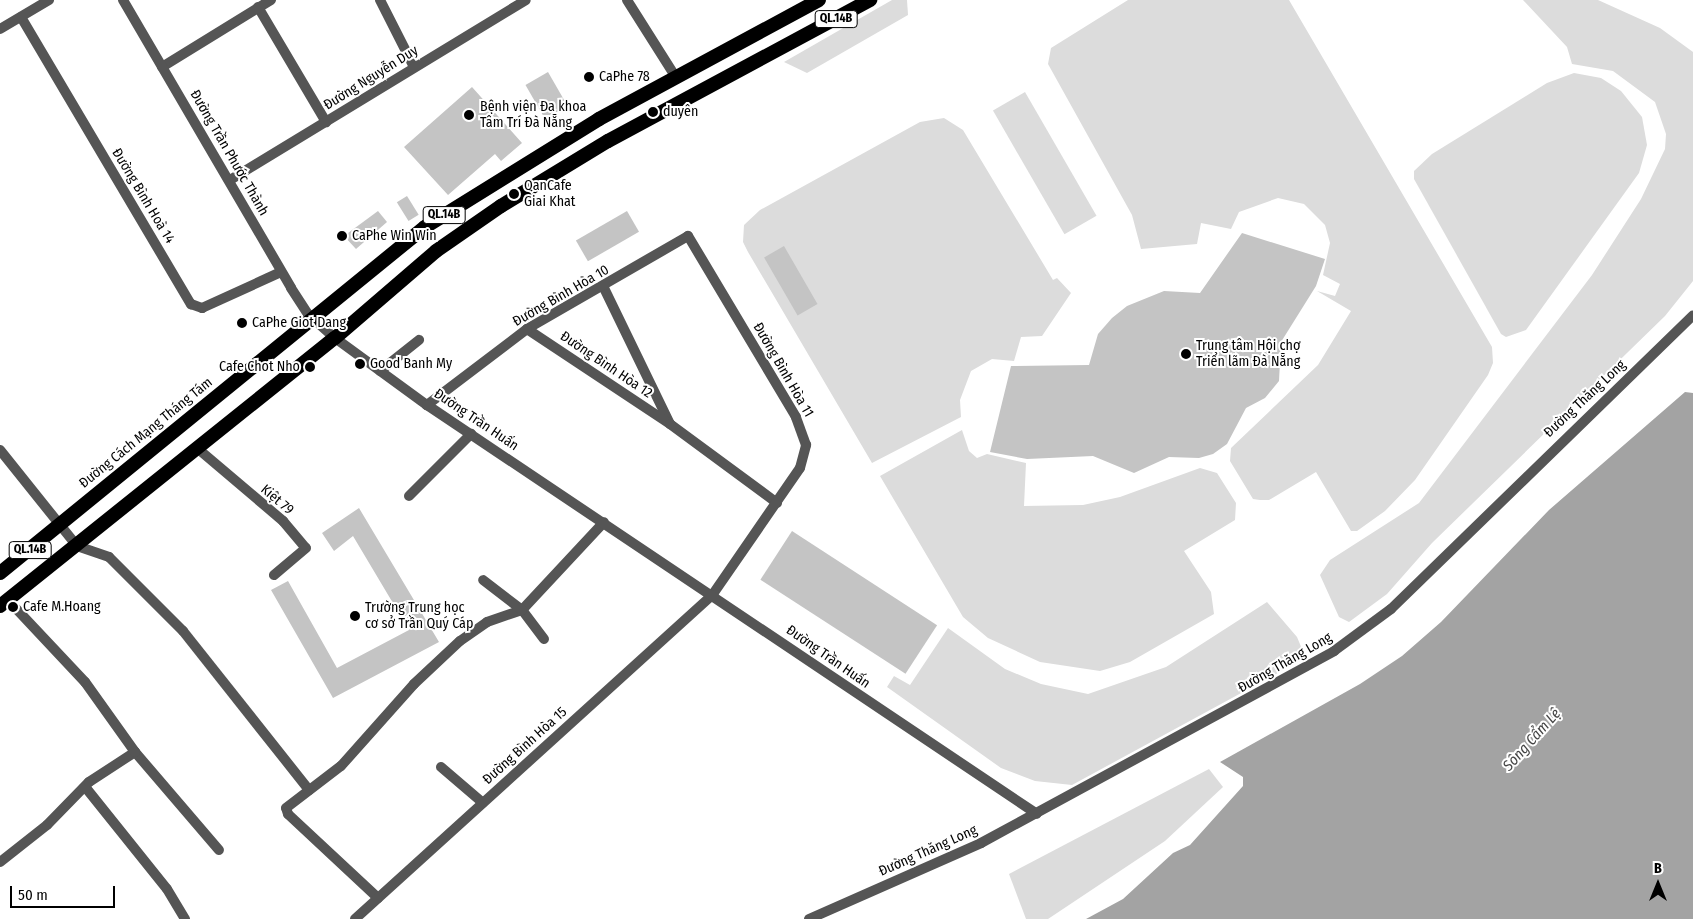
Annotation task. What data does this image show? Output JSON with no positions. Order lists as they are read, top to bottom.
{
  "streets": {
    "highway": ["QL.14B", "Đường Cách Mạng Tháng Tám"],
    "street": [
      "Đường Nguyễn Duy",
      "Đường Trần Phước Thành",
      "Đường Bình Hoà 14",
      "Đường Bình Hòa 10",
      "Đường Bình Hòa 12",
      "Đường Bình Hòa 11",
      "Đường Thăng Long",
      "Đường Trần Huấn",
      "Kiệt 79",
      "Đường Bình Hòa 15"
    ]
  },
  "crossings": [
    ["QL.14B", "Đường Trần Phước Thành"],
    ["QL.14B", "Đường Trần Huấn"],
    ["QL.14B", "Kiệt 79"],
    ["Đường Nguyễn Duy", "Đường Trần Phước Thành"],
    ["Đường Trần Phước Thành", "Đường Bình Hoà 14"],
    ["Đường Trần Phước Thành", "Đường Trần Huấn"],
    ["Đường Trần Phước Thành", "Đường Cách Mạng Tháng Tám"],
    ["Đường Bình Hòa 10", "Đường Bình Hòa 12"],
    ["Đường Bình Hòa 10", "Đường Bình Hòa 11"],
    ["Đường Bình Hòa 10", "Đường Trần Huấn"],
    ["Đường Bình Hòa 12", "Đường Bình Hòa 11"],
    ["Đường Bình Hòa 11", "Đường Trần Huấn"],
    ["Đường Bình Hòa 11", "Đường Bình Hòa 15"],
    ["Đường Thăng Long", "Đường Trần Huấn"],
    ["Đường Trần Huấn", "Đường Bình Hòa 15"]
  ],
  "water": ["Sông Cẩm Lệ"],
  "places": [
    "CaPhe 78",
    "duyên",
    "Bệnh viện Đa khoa Tâm Trí Đà Nẵng",
    "QanCafe Giai Khat",
    "CaPhe Win Win",
    "CaPhe Giot Dang",
    "Trung tâm Hội chợ Triển lãm Đà Nẵng",
    "Good Banh My",
    "Cafe Chot Nho",
    "Cafe M.Hoang",
    "Trường Trung học cơ sở Trần Quý Cáp"
  ],
  "scale_bar": "50 m",
  "north": "top"
}
